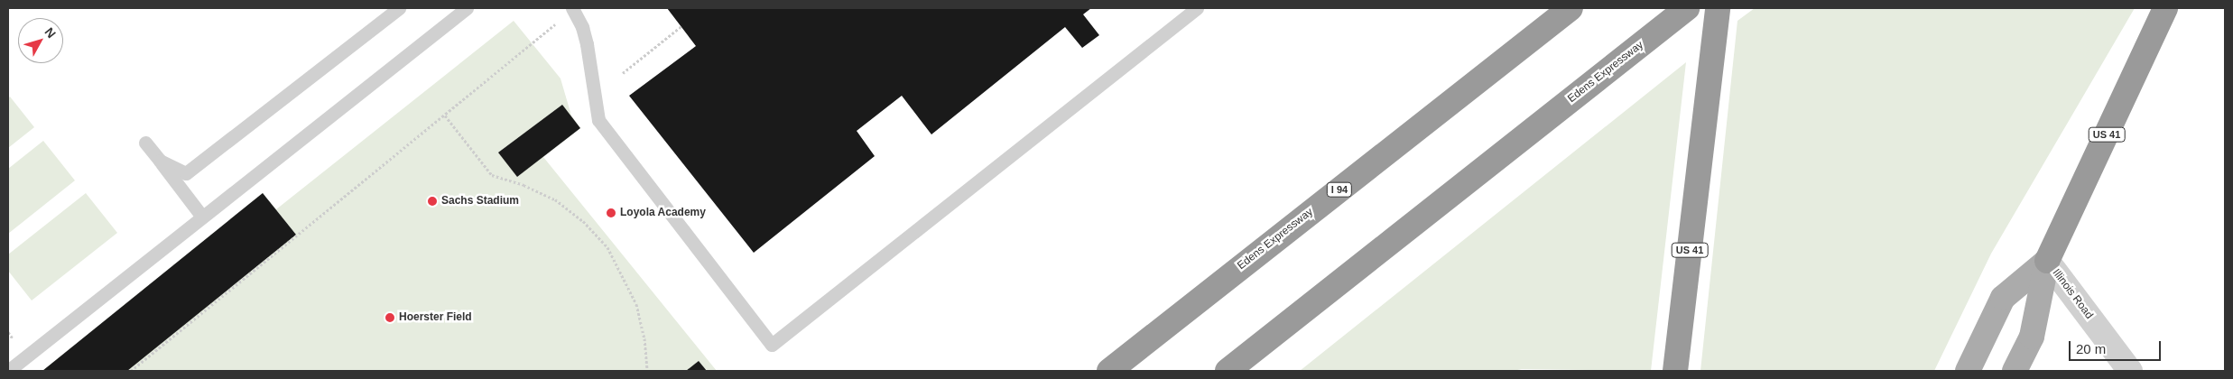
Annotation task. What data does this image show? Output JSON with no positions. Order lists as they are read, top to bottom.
{
  "streets": {
    "highway": ["Edens Expressway", "US 41", "I 94"],
    "street": ["Illinois Road"]
  },
  "crossings": [
    ["US 41", "Illinois Road"]
  ],
  "places": ["Sachs Stadium", "Loyola Academy", "Hoerster Field"],
  "scale_bar": "20 m",
  "north": "top right"
}
